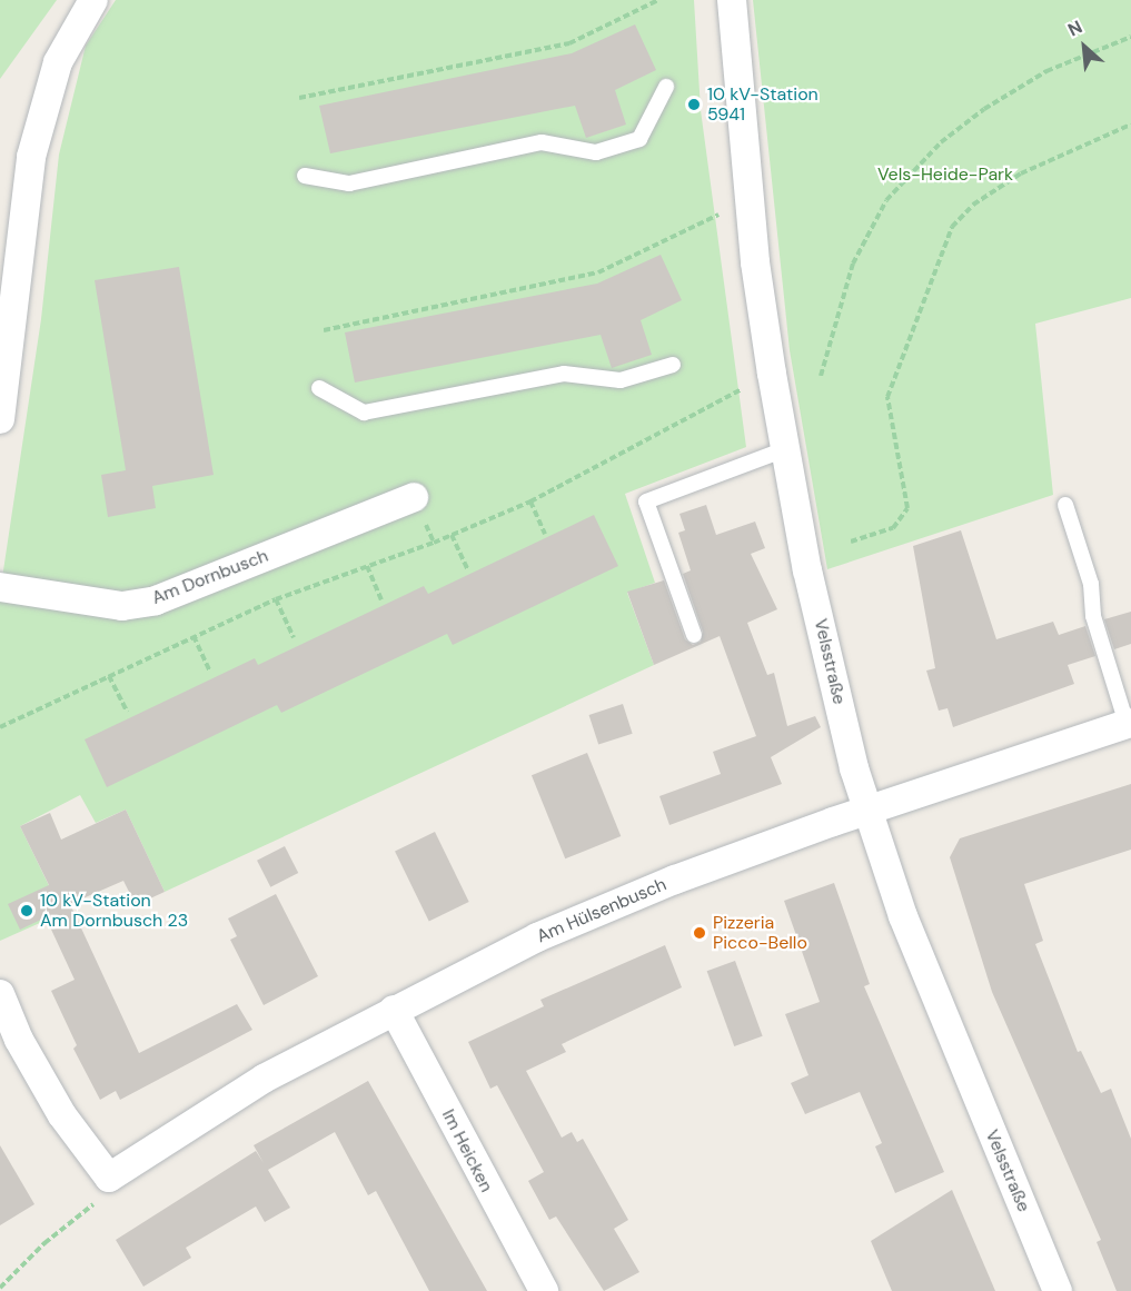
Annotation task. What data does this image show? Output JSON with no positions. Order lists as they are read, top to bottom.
{
  "streets": {
    "street": [
      "Am Dornbusch",
      "Velsstraße",
      "Am Hülsenbusch",
      "Im Heicken"
    ]
  },
  "crossings": [
    ["Velsstraße", "Am Hülsenbusch"],
    ["Am Hülsenbusch", "Im Heicken"]
  ],
  "parks": ["Vels-Heide-Park"],
  "places": ["10 kV-Station 5941", "10 kV-Station Am Dornbusch 23", "Pizzeria Picco-Bello"],
  "north": "top left"
}
